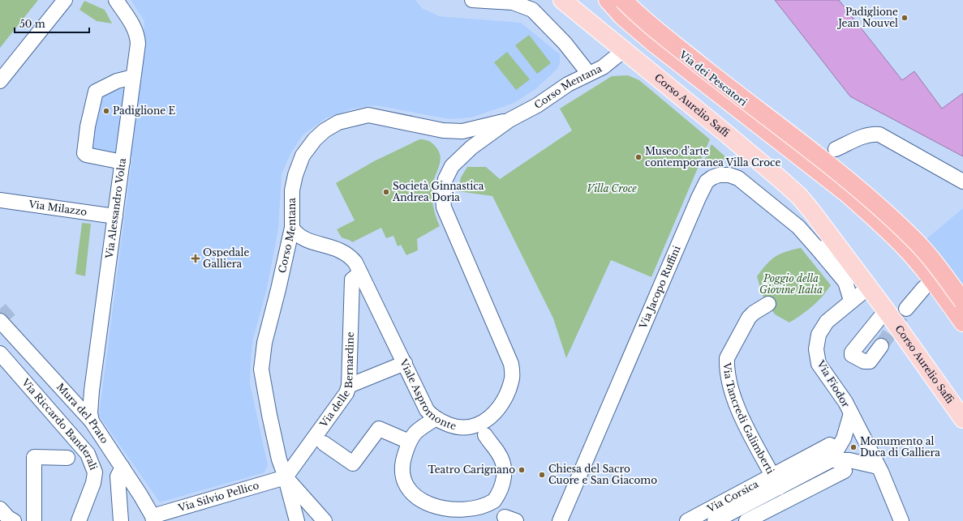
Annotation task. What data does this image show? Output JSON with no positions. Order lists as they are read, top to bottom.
{
  "streets": {
    "main road": ["Corso Aurelio Saffi"],
    "street": [
      "Via dei Pescatori",
      "Corso Mentana",
      "Via Milazzo",
      "Via Alessandro Volta",
      "Via Jacopo Ruffini",
      "Via delle Bernardine",
      "Via Fiodor",
      "Viale Aspromonte",
      "Mura del Prato",
      "Via Tancredi Galimberti",
      "Via Riccardo Banderali",
      "Via Silvio Pellico",
      "Via Corsica"
    ]
  },
  "crossings": [
    ["Corso Mentana", "Corso Aurelio Saffi"],
    ["Corso Mentana", "Via delle Bernardine"],
    ["Corso Mentana", "Viale Aspromonte"],
    ["Corso Mentana", "Via Silvio Pellico"],
    ["Corso Aurelio Saffi", "Via Fiodor"],
    ["Via Milazzo", "Via Alessandro Volta"],
    ["Via Alessandro Volta", "Mura del Prato"],
    ["Via Jacopo Ruffini", "Via Fiodor"],
    ["Via delle Bernardine", "Viale Aspromonte"],
    ["Via delle Bernardine", "Via Silvio Pellico"],
    ["Via Fiodor", "Via Corsica"],
    ["Mura del Prato", "Via Silvio Pellico"],
    ["Via Tancredi Galimberti", "Via Corsica"]
  ],
  "parks": ["Villa Croce", "Poggio della Giovine Italia"],
  "places": {
    "other": [
      "Padiglione Jean Nouvel",
      "Padiglione E",
      "Museo d'arte contemporanea Villa Croce",
      "Società Ginnastica Andrea Doria",
      "Monumento al Duca di Galliera",
      "Teatro Carignano",
      "Chiesa del Sacro Cuore e San Giacomo"
    ],
    "health": ["Ospedale Galliera"]
  },
  "scale_bar": "50 m"
}
